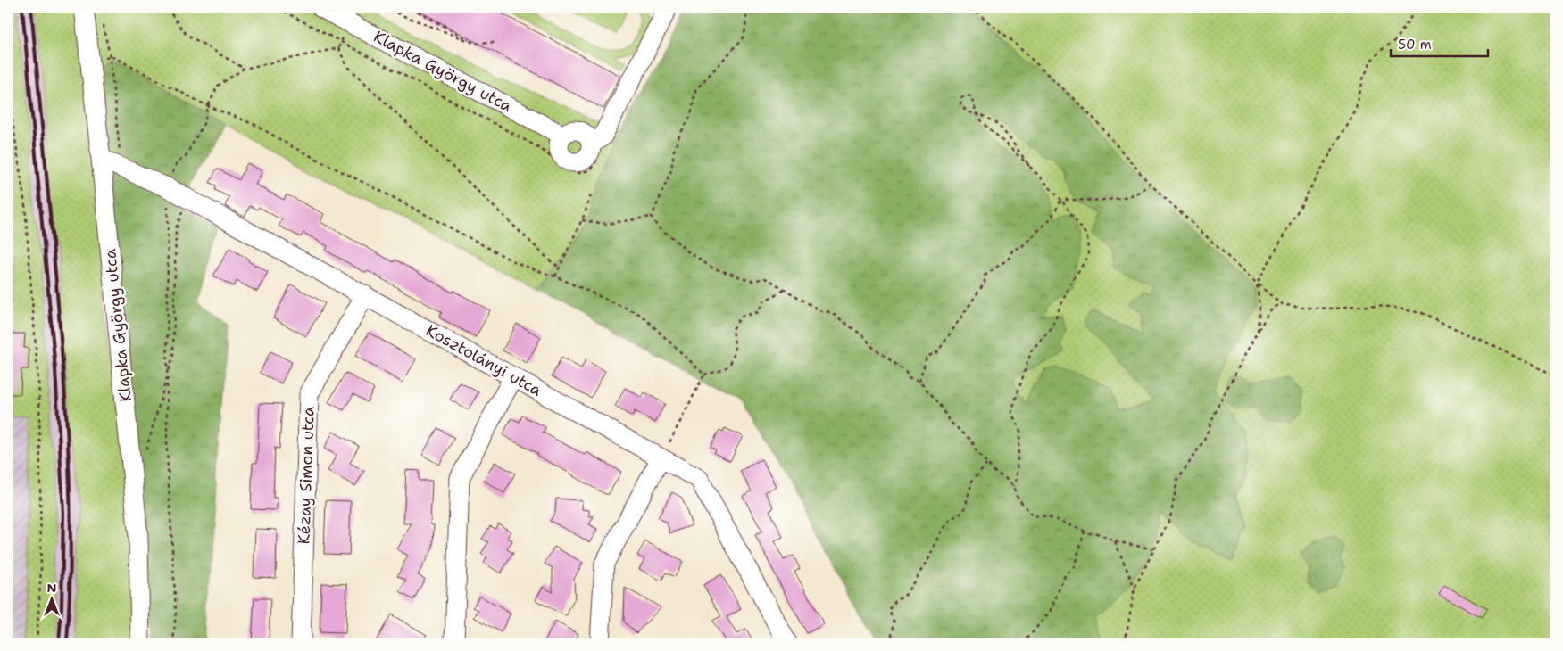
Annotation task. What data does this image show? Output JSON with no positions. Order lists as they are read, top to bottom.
{
  "streets": {
    "street": ["Klapka György utca", "Kosztolányi utca", "Kézay Simon utca"]
  },
  "crossings": [
    ["Klapka György utca", "Kosztolányi utca"],
    ["Kosztolányi utca", "Kézay Simon utca"]
  ],
  "scale_bar": "50 m",
  "north": "top"
}
